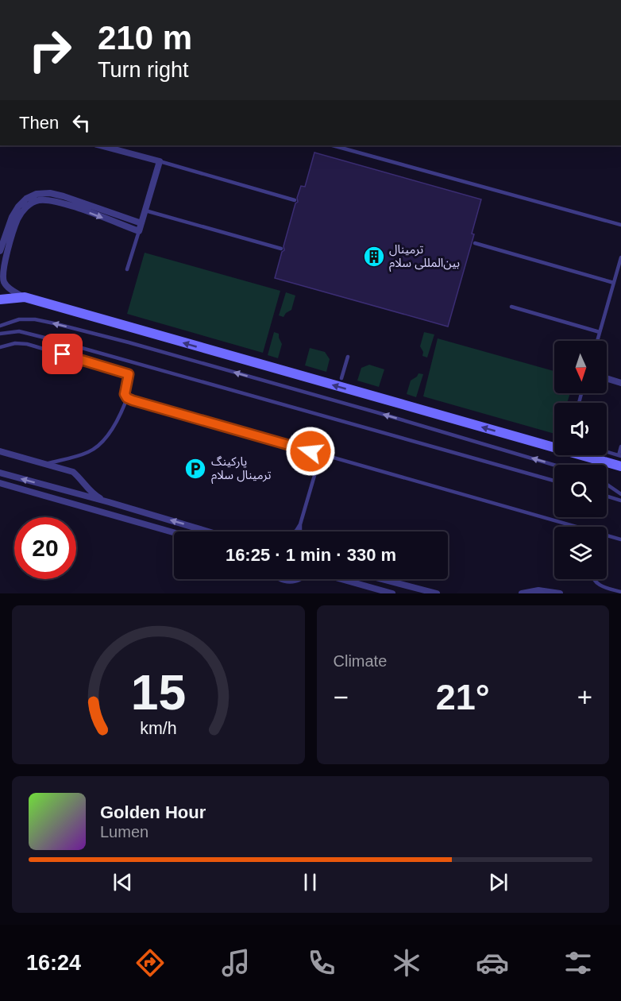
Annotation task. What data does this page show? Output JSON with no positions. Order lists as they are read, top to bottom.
{
  "places": {
    "building": ["ترمینال بین‌المللی سلام"],
    "parking": ["پارکینگ ترمینال سلام"]
  },
  "north": "bottom",
  "page": {
    "turn": ["210 m", "Turn right"],
    "then": "Then",
    "limit": "20",
    "trip": "16:25 · 1 min · 330 m",
    "tile": "Climate",
    "heat": ["−", "21°", "+"],
    "song": ["Golden Hour", "Lumen"],
    "tabs": "16:24",
    "gauge": ["15", "km/h"]
  }
}
